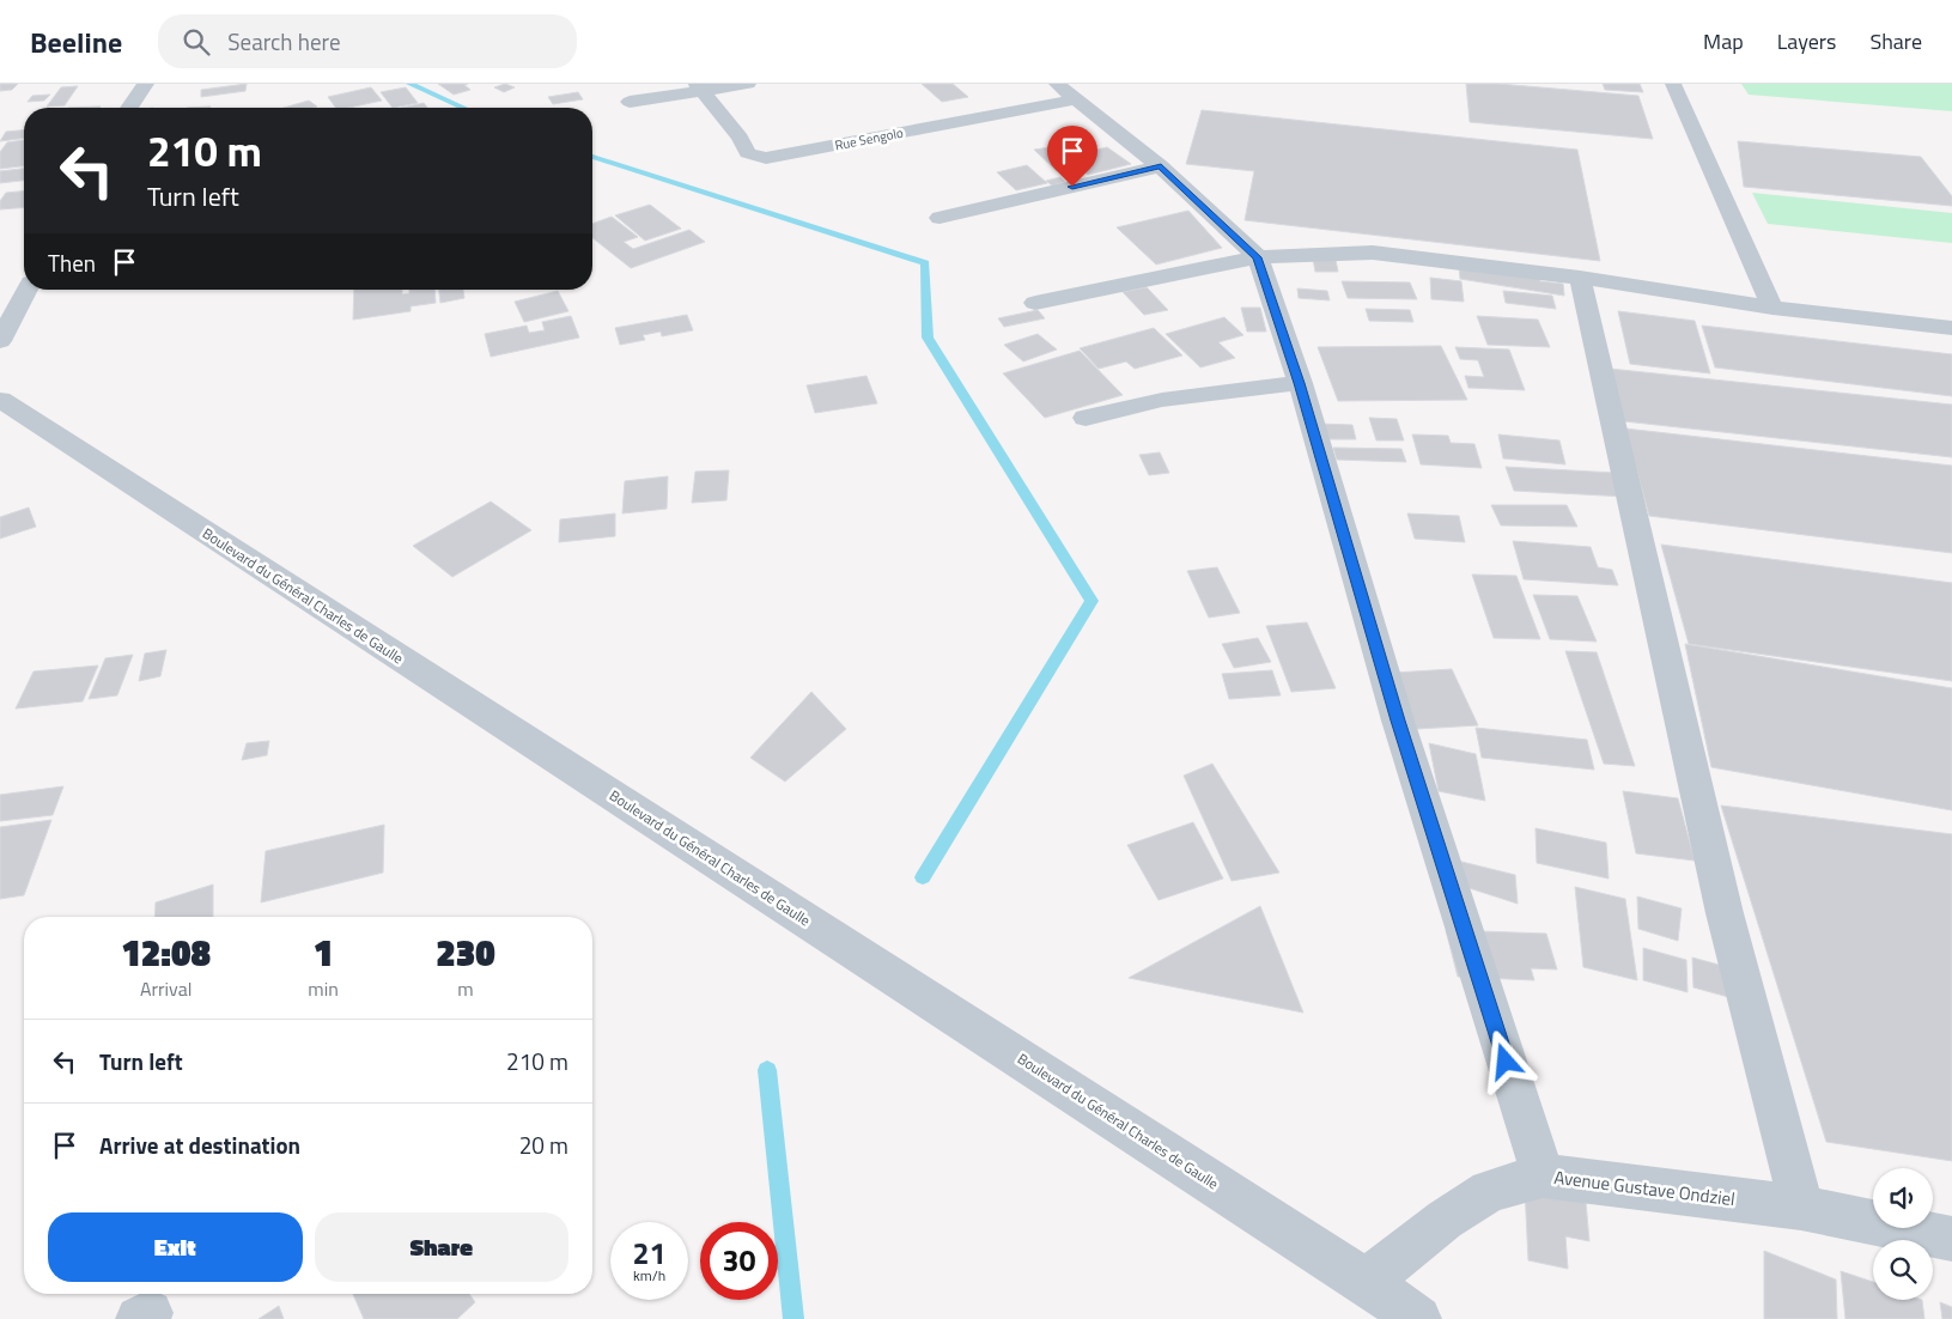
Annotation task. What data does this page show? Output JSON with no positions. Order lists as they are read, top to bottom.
{
  "streets": {
    "street": ["Rue Sengolo", "Boulevard du Général Charles de Gaulle", "Avenue Gustave Ondziel"]
  },
  "crossings": [
    ["Boulevard du Général Charles de Gaulle", "Avenue Gustave Ondziel"]
  ],
  "page": {
    "header": "Beeline",
    "search": "Search here",
    "nav": ["Map", "Layers", "Share"],
    "turn": ["210 m", "Turn left"],
    "then": "Then",
    "eta": [
      "12:08",
      "Arrival",
      "1",
      "min",
      "230",
      "m"
    ],
    "list": [
      {
        "name": "Turn left",
        "value": "210 m"
      },
      {
        "name": "Arrive at destination",
        "value": "20 m"
      }
    ],
    "buttons": ["Exit", "Share"],
    "speed": "21 km/h",
    "limit": "30"
  }
}
